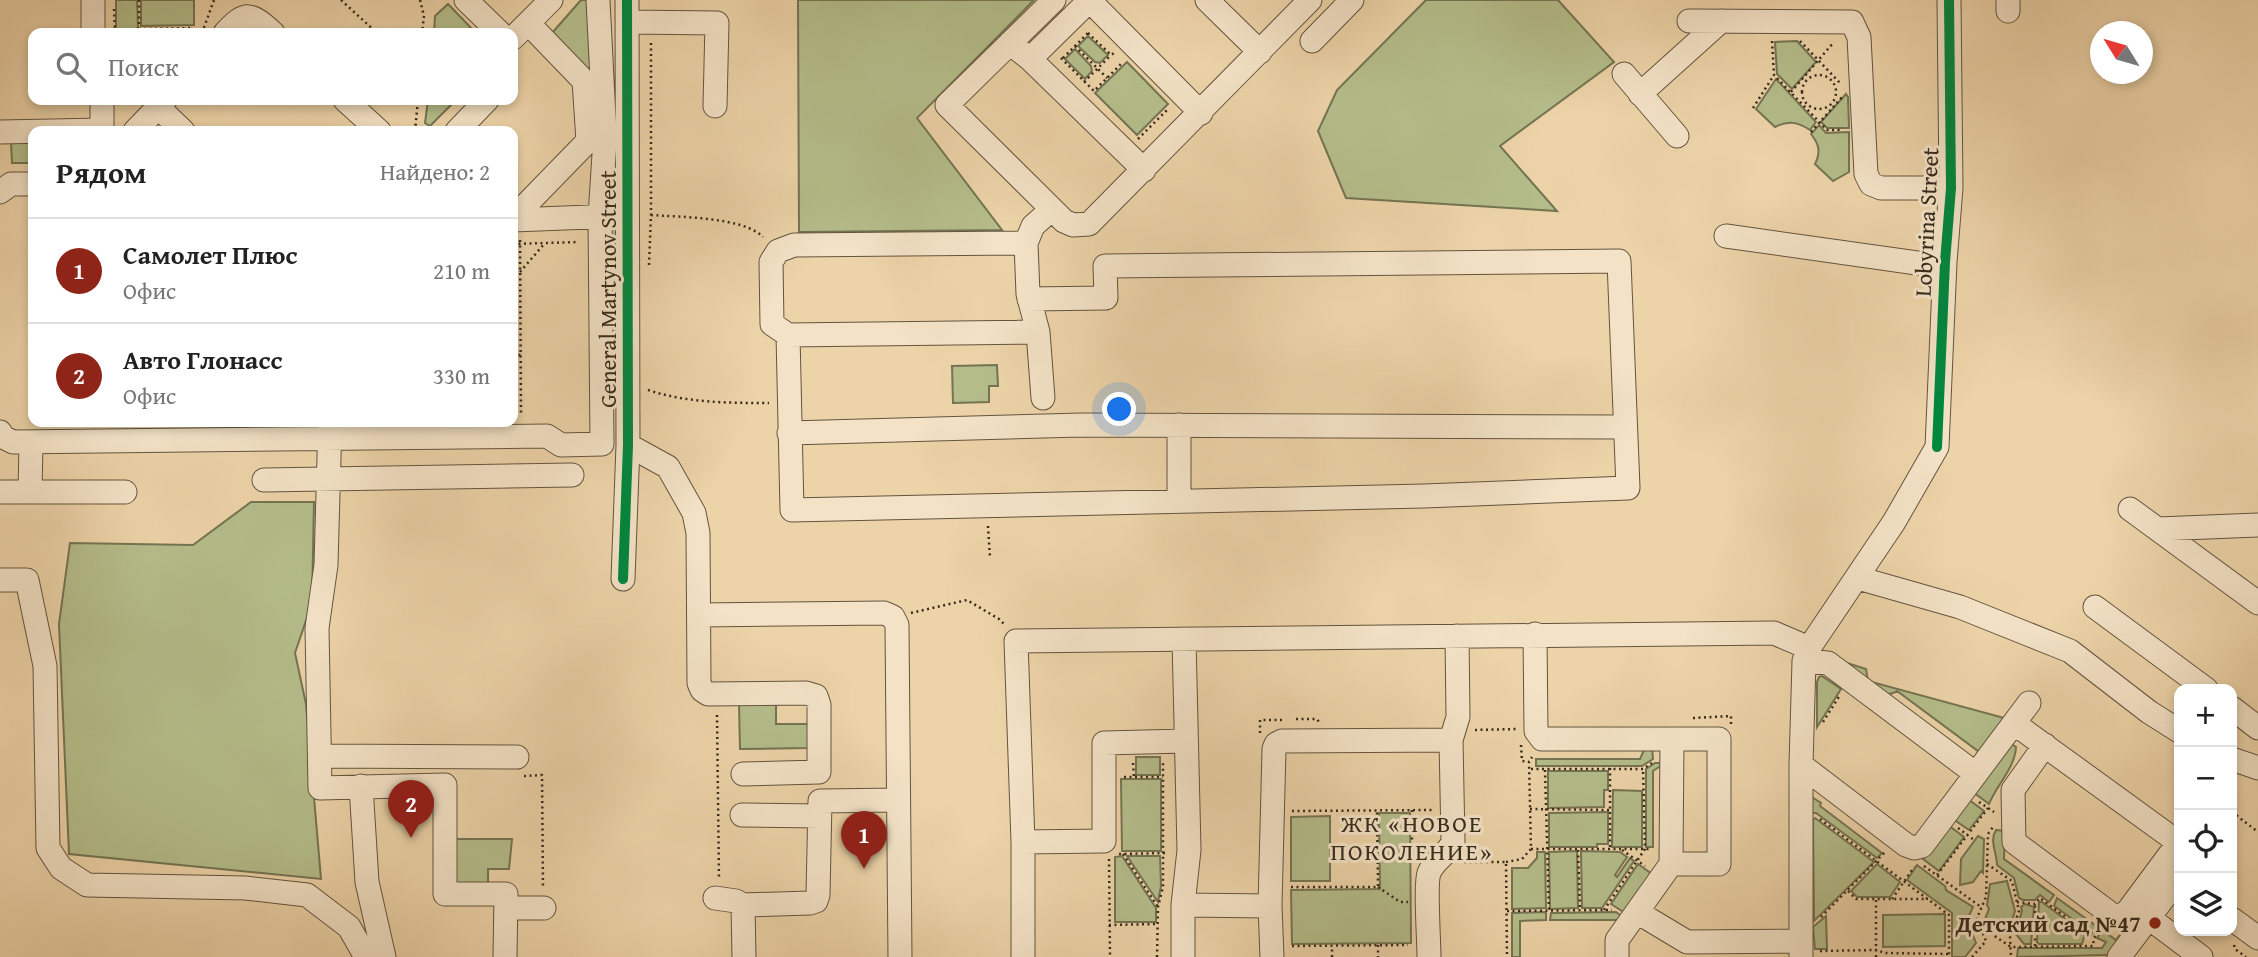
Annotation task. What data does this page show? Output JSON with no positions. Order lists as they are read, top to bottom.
{
  "streets": {
    "street": ["Lobyrina Street", "General Martynov Street"]
  },
  "districts": ["ЖК «НОВОЕ ПОКОЛЕНИЕ»"],
  "places": ["Детский сад №47"],
  "north": "top left",
  "page": {
    "search": "Поиск",
    "heading": ["Рядом", "Найдено: 2"],
    "list": [
      {
        "mark": "1",
        "name": "Самолет Плюс",
        "note": "Офис",
        "value": "210 m"
      },
      {
        "mark": "2",
        "name": "Авто Глонасс",
        "note": "Офис",
        "value": "330 m"
      }
    ],
    "map_buttons": ["+", "−"],
    "pins": ["2", "1"]
  }
}
